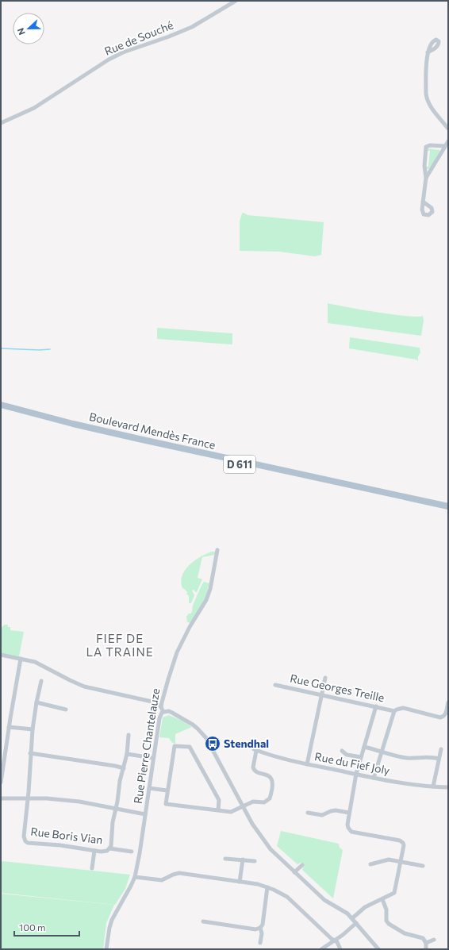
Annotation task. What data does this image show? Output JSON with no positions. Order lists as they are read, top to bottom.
{
  "streets": {
    "main road": ["Boulevard Mendès France", "D 611"],
    "street": [
      "Rue de Souché",
      "Rue Georges Treille",
      "Rue Pierre Chantelauze",
      "Rue du Fief Joly",
      "Rue Boris Vian"
    ]
  },
  "districts": ["FIEF DE LA TRAINE"],
  "places": {
    "bus stop": ["Stendhal"]
  },
  "scale_bar": "100 m",
  "north": "left"
}
